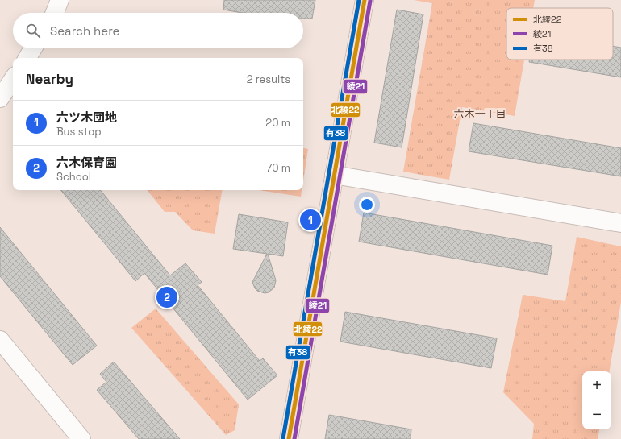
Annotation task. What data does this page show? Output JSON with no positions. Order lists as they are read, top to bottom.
{
  "districts": ["六木一丁目"],
  "lines": ["transit line 北綾22", "transit line 有38", "transit line 綾21"],
  "legend": ["北綾22", "綾21", "有38"],
  "page": {
    "search": "Search here",
    "heading": ["Nearby", "2 results"],
    "list": [
      {
        "mark": "1",
        "name": "六ツ木団地",
        "note": "Bus stop",
        "value": "20 m"
      },
      {
        "mark": "2",
        "name": "六木保育園",
        "note": "School",
        "value": "70 m"
      }
    ],
    "pins": ["1", "2"],
    "map_buttons": ["+", "−"]
  }
}
